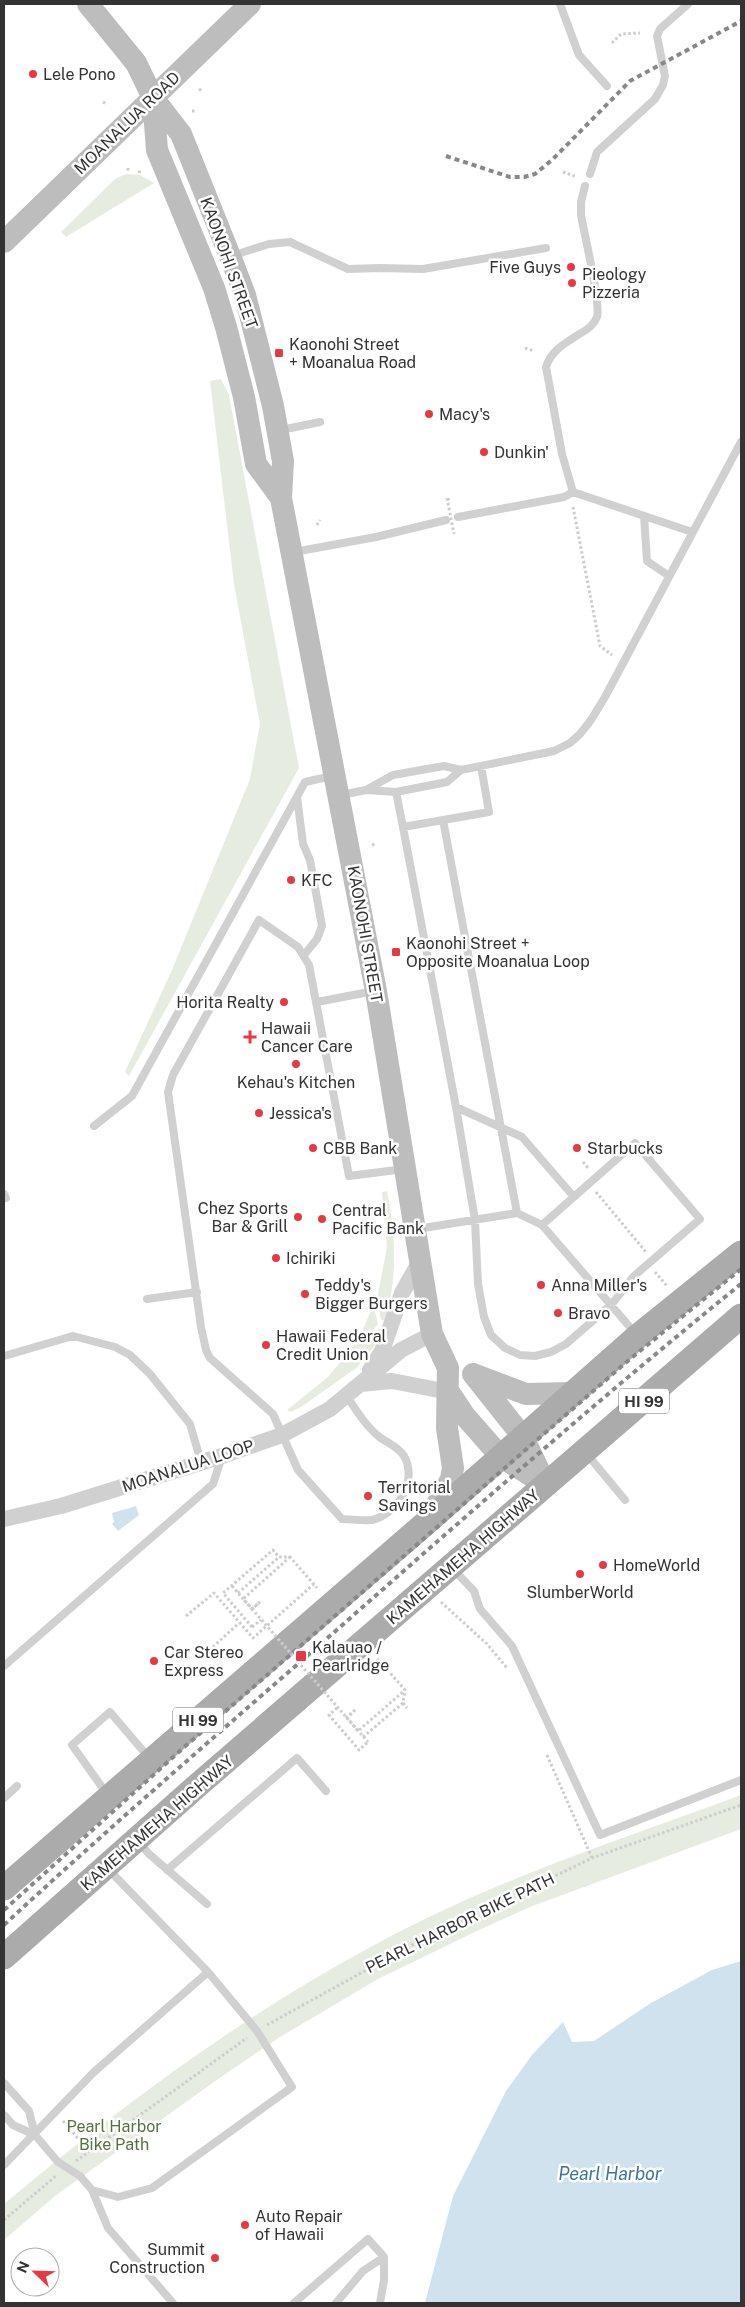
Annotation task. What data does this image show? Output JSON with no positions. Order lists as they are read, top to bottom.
{
  "streets": {
    "main road": ["HI 99", "KAMEHAMEHA HIGHWAY"],
    "street": ["MOANALUA ROAD", "KAONOHI STREET", "MOANALUA LOOP"],
    "path": ["PEARL HARBOR BIKE PATH"]
  },
  "crossings": [
    ["MOANALUA ROAD", "KAONOHI STREET"],
    ["KAONOHI STREET", "HI 99"],
    ["KAONOHI STREET", "MOANALUA LOOP"]
  ],
  "water": ["Pearl Harbor"],
  "parks": ["Pearl Harbor Bike Path"],
  "places": {
    "other": [
      "Lele Pono",
      "Five Guys",
      "Pieology Pizzeria",
      "Macy's",
      "Dunkin'",
      "KFC",
      "Horita Realty",
      "Kehau's Kitchen",
      "Jessica's",
      "CBB Bank",
      "Starbucks",
      "Chez Sports Bar & Grill",
      "Central Pacific Bank",
      "Ichiriki",
      "Anna Miller's",
      "Teddy's Bigger Burgers",
      "Bravo",
      "Hawaii Federal Credit Union",
      "Territorial Savings",
      "HomeWorld",
      "SlumberWorld",
      "Car Stereo Express",
      "Auto Repair of Hawaii",
      "Summit Construction"
    ],
    "transit": ["Kaonohi Street + Moanalua Road", "Kaonohi Street + Opposite Moanalua Loop", "Kalauao / Pearlridge"],
    "health": ["Hawaii Cancer Care"]
  },
  "north": "top left"
}
